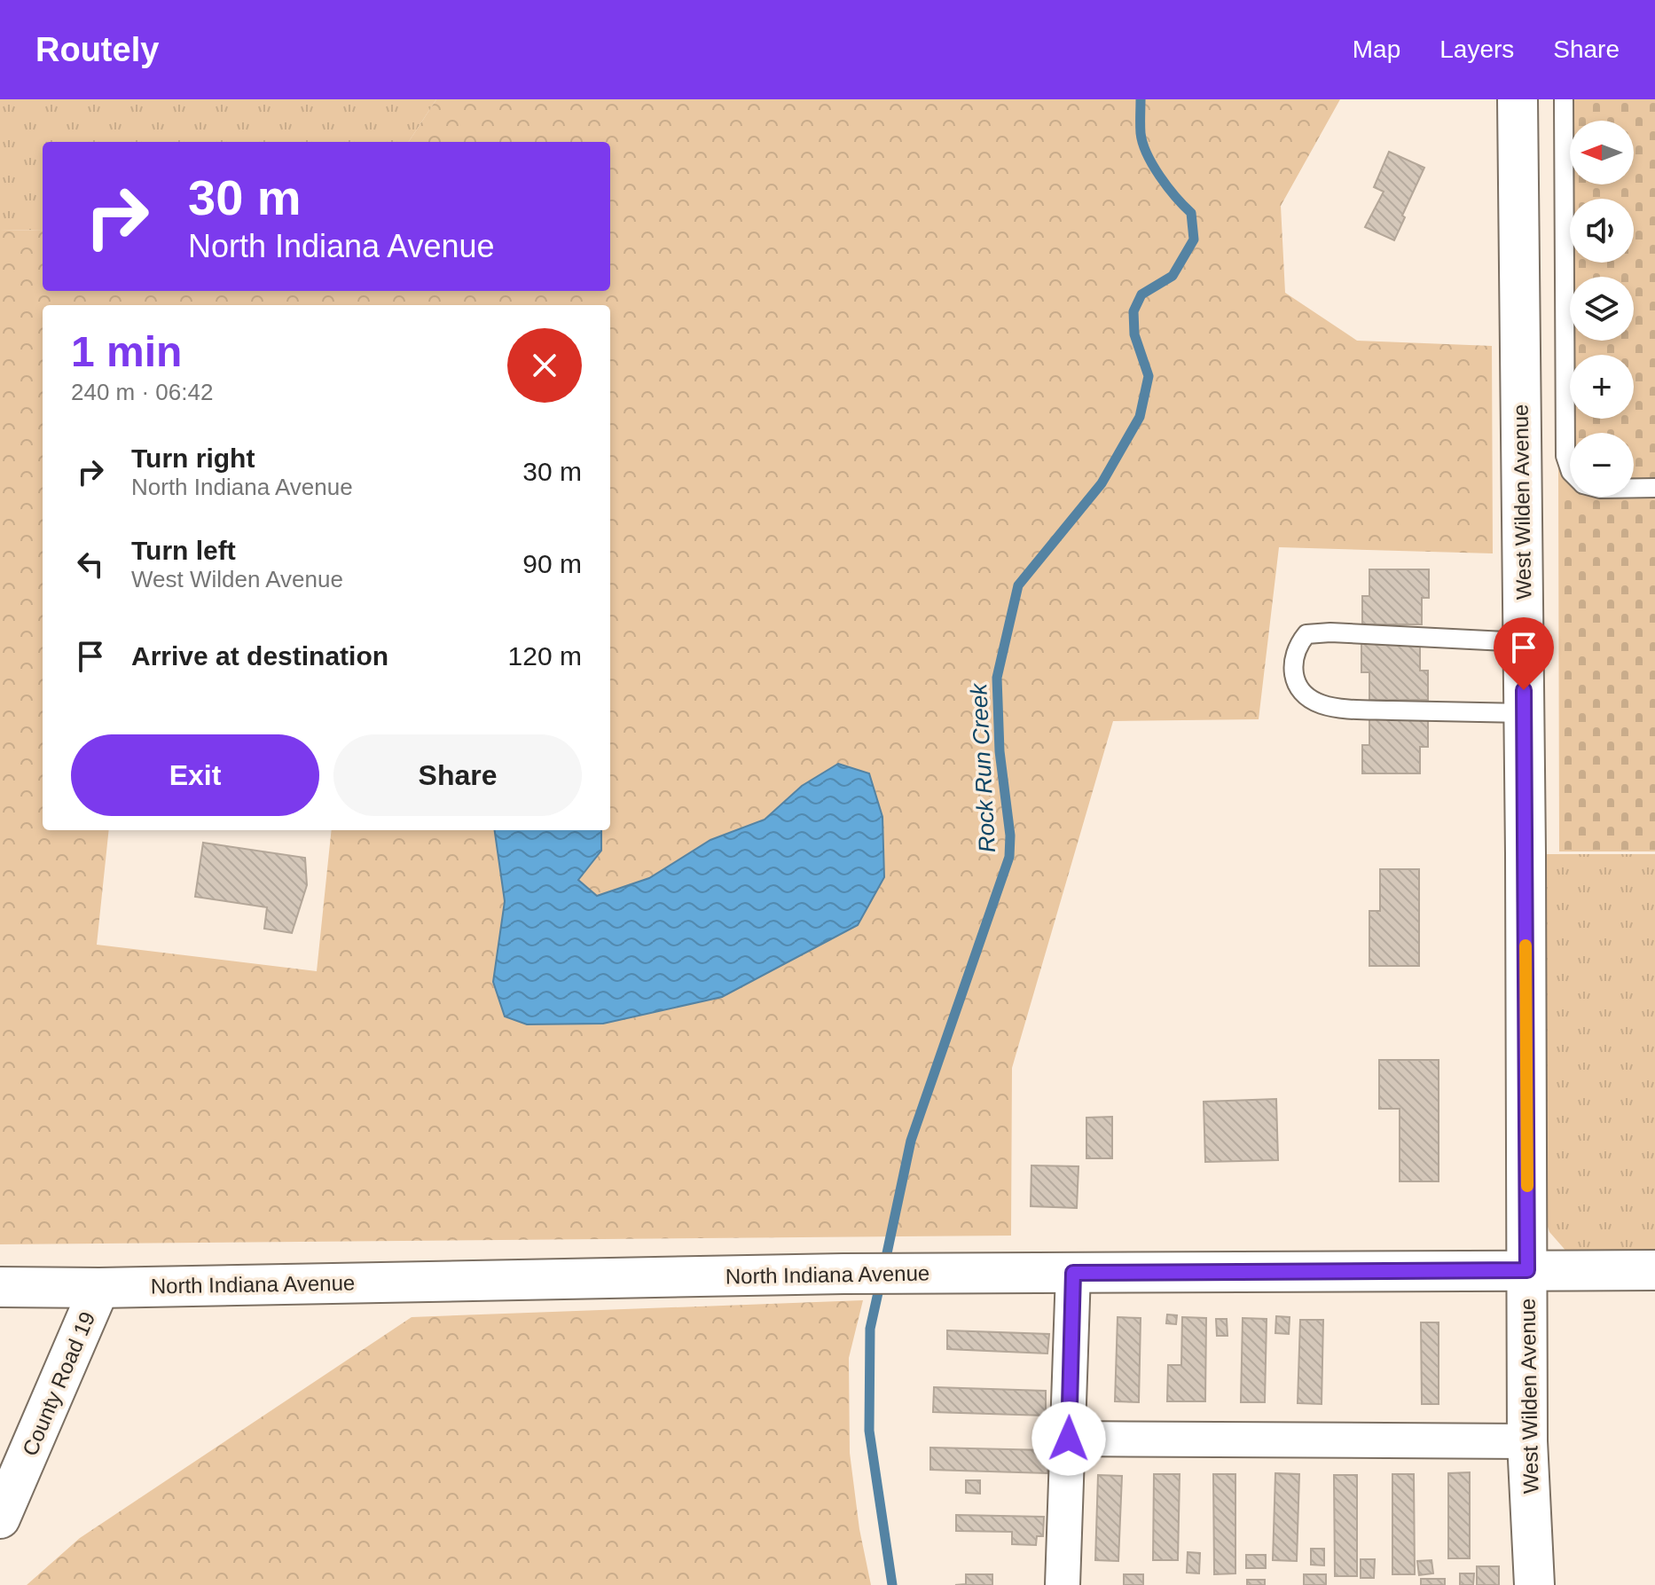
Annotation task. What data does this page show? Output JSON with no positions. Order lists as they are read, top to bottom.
{
  "streets": {
    "street": ["West Wilden Avenue", "North Indiana Avenue", "County Road 19"]
  },
  "crossings": [
    ["West Wilden Avenue", "North Indiana Avenue"],
    ["North Indiana Avenue", "County Road 19"]
  ],
  "water": ["Rock Run Creek"],
  "north": "left",
  "page": {
    "header": "Routely",
    "nav": ["Map", "Layers", "Share"],
    "map_buttons": ["+", "−"],
    "turn": ["30 m", "North Indiana Avenue"],
    "heading": ["1 min", "240 m · 06:42"],
    "list": [
      {
        "name": "Turn right",
        "note": "North Indiana Avenue",
        "value": "30 m"
      },
      {
        "name": "Turn left",
        "note": "West Wilden Avenue",
        "value": "90 m"
      },
      {
        "name": "Arrive at destination",
        "value": "120 m"
      }
    ],
    "buttons": ["Exit", "Share"]
  }
}
